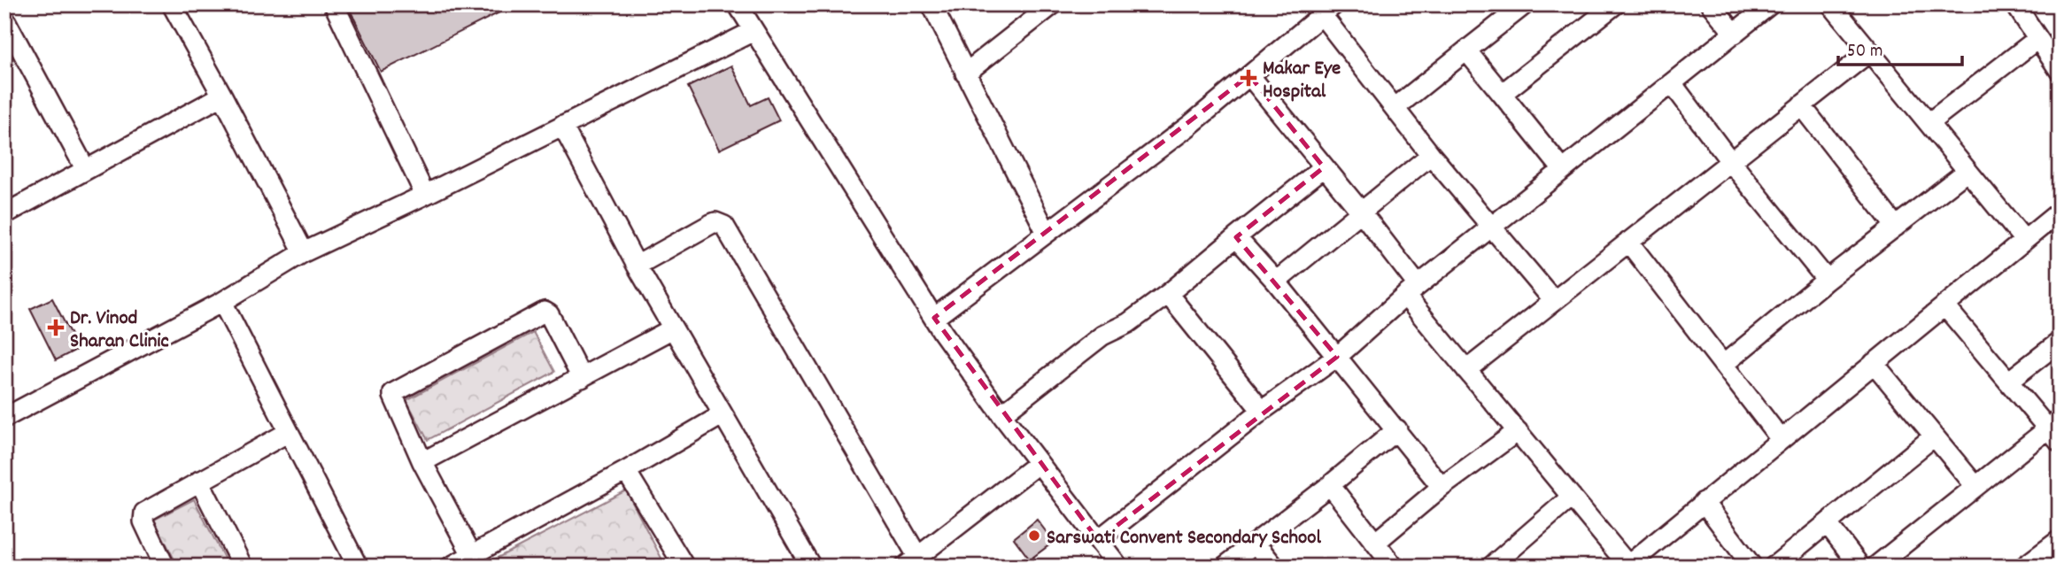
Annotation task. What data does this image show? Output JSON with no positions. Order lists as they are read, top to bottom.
{
  "places": {
    "health": ["Makar Eye Hospital", "Dr. Vinod Sharan Clinic"],
    "other": ["Sarswati Convent Secondary School"]
  },
  "scale_bar": "50 m"
}
